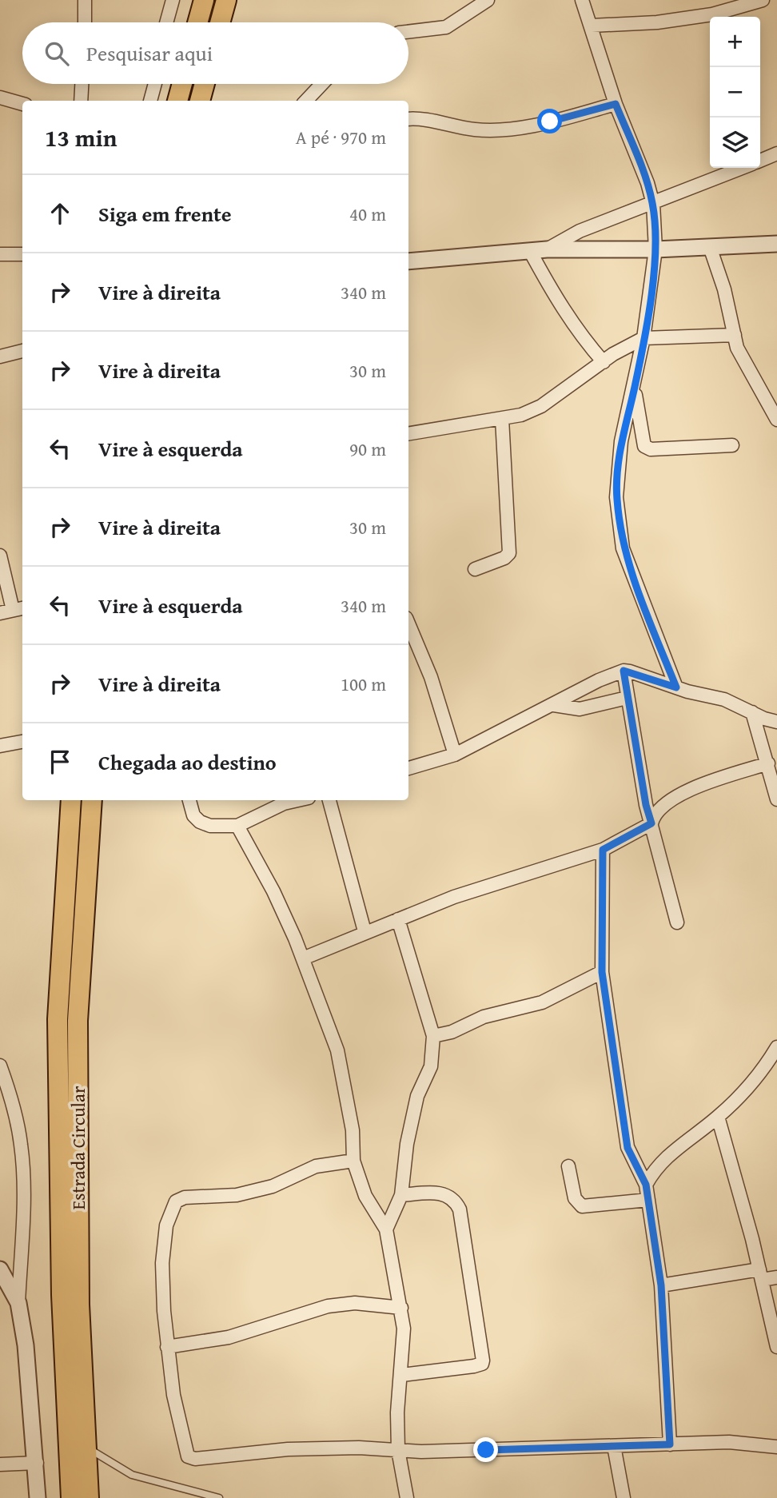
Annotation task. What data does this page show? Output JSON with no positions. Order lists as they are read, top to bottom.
{
  "streets": {
    "main road": ["Estrada Circular"]
  },
  "page": {
    "map_buttons": ["+", "−"],
    "search": "Pesquisar aqui",
    "heading": ["13 min", "A pé · 970 m"],
    "list": [
      ["Siga em frente", "40 m"],
      ["Vire à direita", "340 m"],
      ["Vire à direita", "30 m"],
      ["Vire à esquerda", "90 m"],
      ["Vire à direita", "30 m"],
      ["Vire à esquerda", "340 m"],
      ["Vire à direita", "100 m"],
      "Chegada ao destino"
    ]
  }
}
